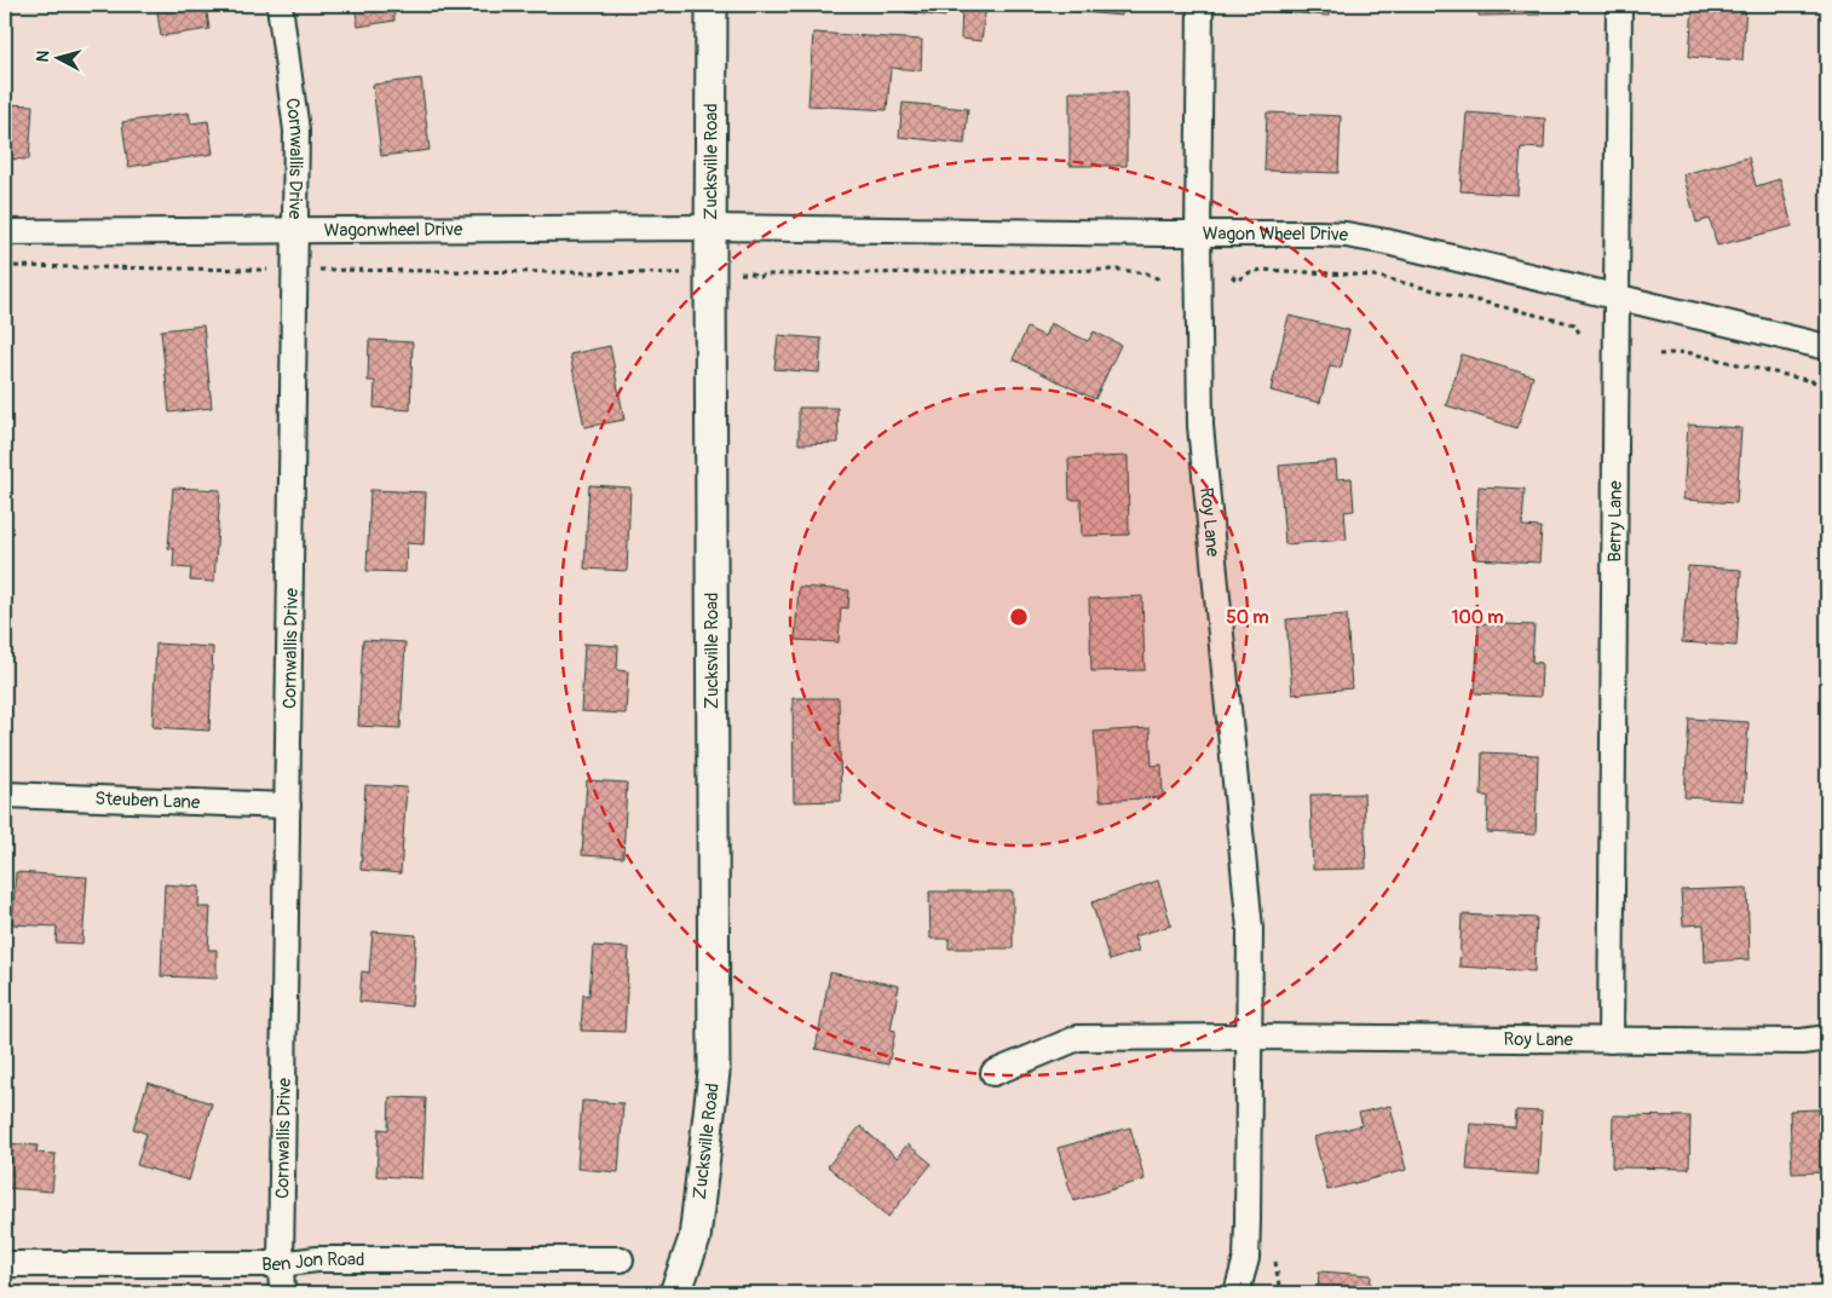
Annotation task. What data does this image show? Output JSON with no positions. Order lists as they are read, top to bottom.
{
  "streets": {
    "street": [
      "Cornwallis Drive",
      "Zucksville Road",
      "Wagonwheel Drive",
      "Wagon Wheel Drive",
      "Roy Lane",
      "Berry Lane",
      "Steuben Lane",
      "Ben Jon Road"
    ]
  },
  "crossings": [
    ["Cornwallis Drive", "Wagonwheel Drive"],
    ["Cornwallis Drive", "Steuben Lane"],
    ["Cornwallis Drive", "Ben Jon Road"],
    ["Zucksville Road", "Wagonwheel Drive"],
    ["Zucksville Road", "Wagon Wheel Drive"],
    ["Wagonwheel Drive", "Wagon Wheel Drive"],
    ["Wagon Wheel Drive", "Roy Lane"],
    ["Wagon Wheel Drive", "Berry Lane"],
    ["Roy Lane", "Berry Lane"]
  ],
  "north": "left",
  "rings": ["50 m", "100 m"]
}
